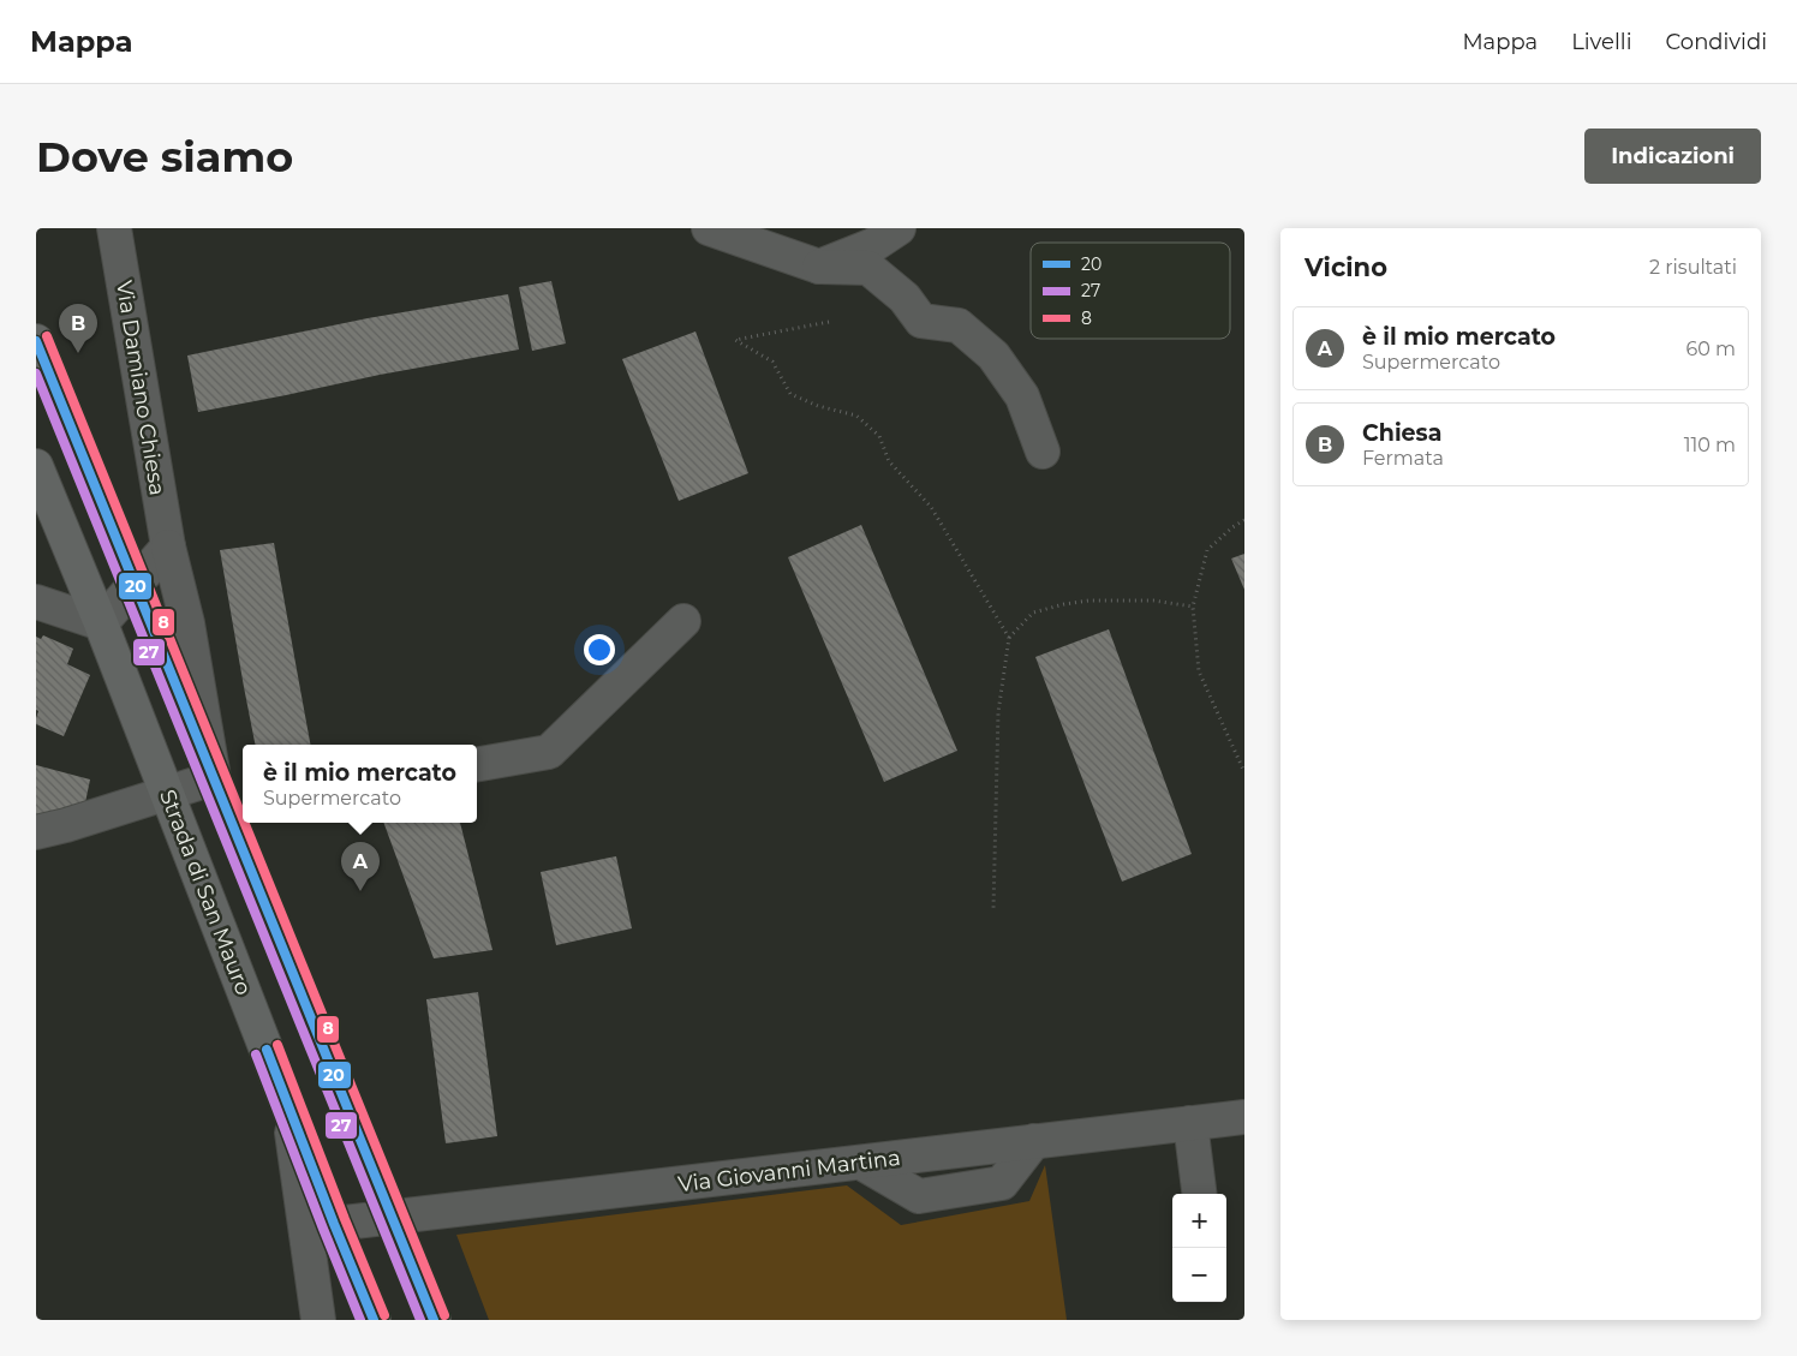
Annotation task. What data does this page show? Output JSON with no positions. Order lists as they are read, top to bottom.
{
  "streets": {
    "main road": ["Strada di San Mauro"],
    "street": ["Via Damiano Chiesa", "Via Giovanni Martina"]
  },
  "crossings": [
    ["Strada di San Mauro", "Via Giovanni Martina"]
  ],
  "lines": ["transit line 8", "transit line 20", "transit line 27"],
  "legend": ["20", "27", "8"],
  "page": {
    "header": "Mappa",
    "nav": ["Mappa", "Livelli", "Condividi"],
    "buttons": "Indicazioni",
    "title": "Dove siamo",
    "heading": ["Vicino", "2 risultati"],
    "pins": ["B", "A"],
    "list": [
      {
        "mark": "A",
        "name": "è il mio mercato",
        "note": "Supermercato",
        "value": "60 m"
      },
      {
        "mark": "B",
        "name": "Chiesa",
        "note": "Fermata",
        "value": "110 m"
      }
    ],
    "popup": ["è il mio mercato", "Supermercato"],
    "map_buttons": ["+", "−"]
  }
}
